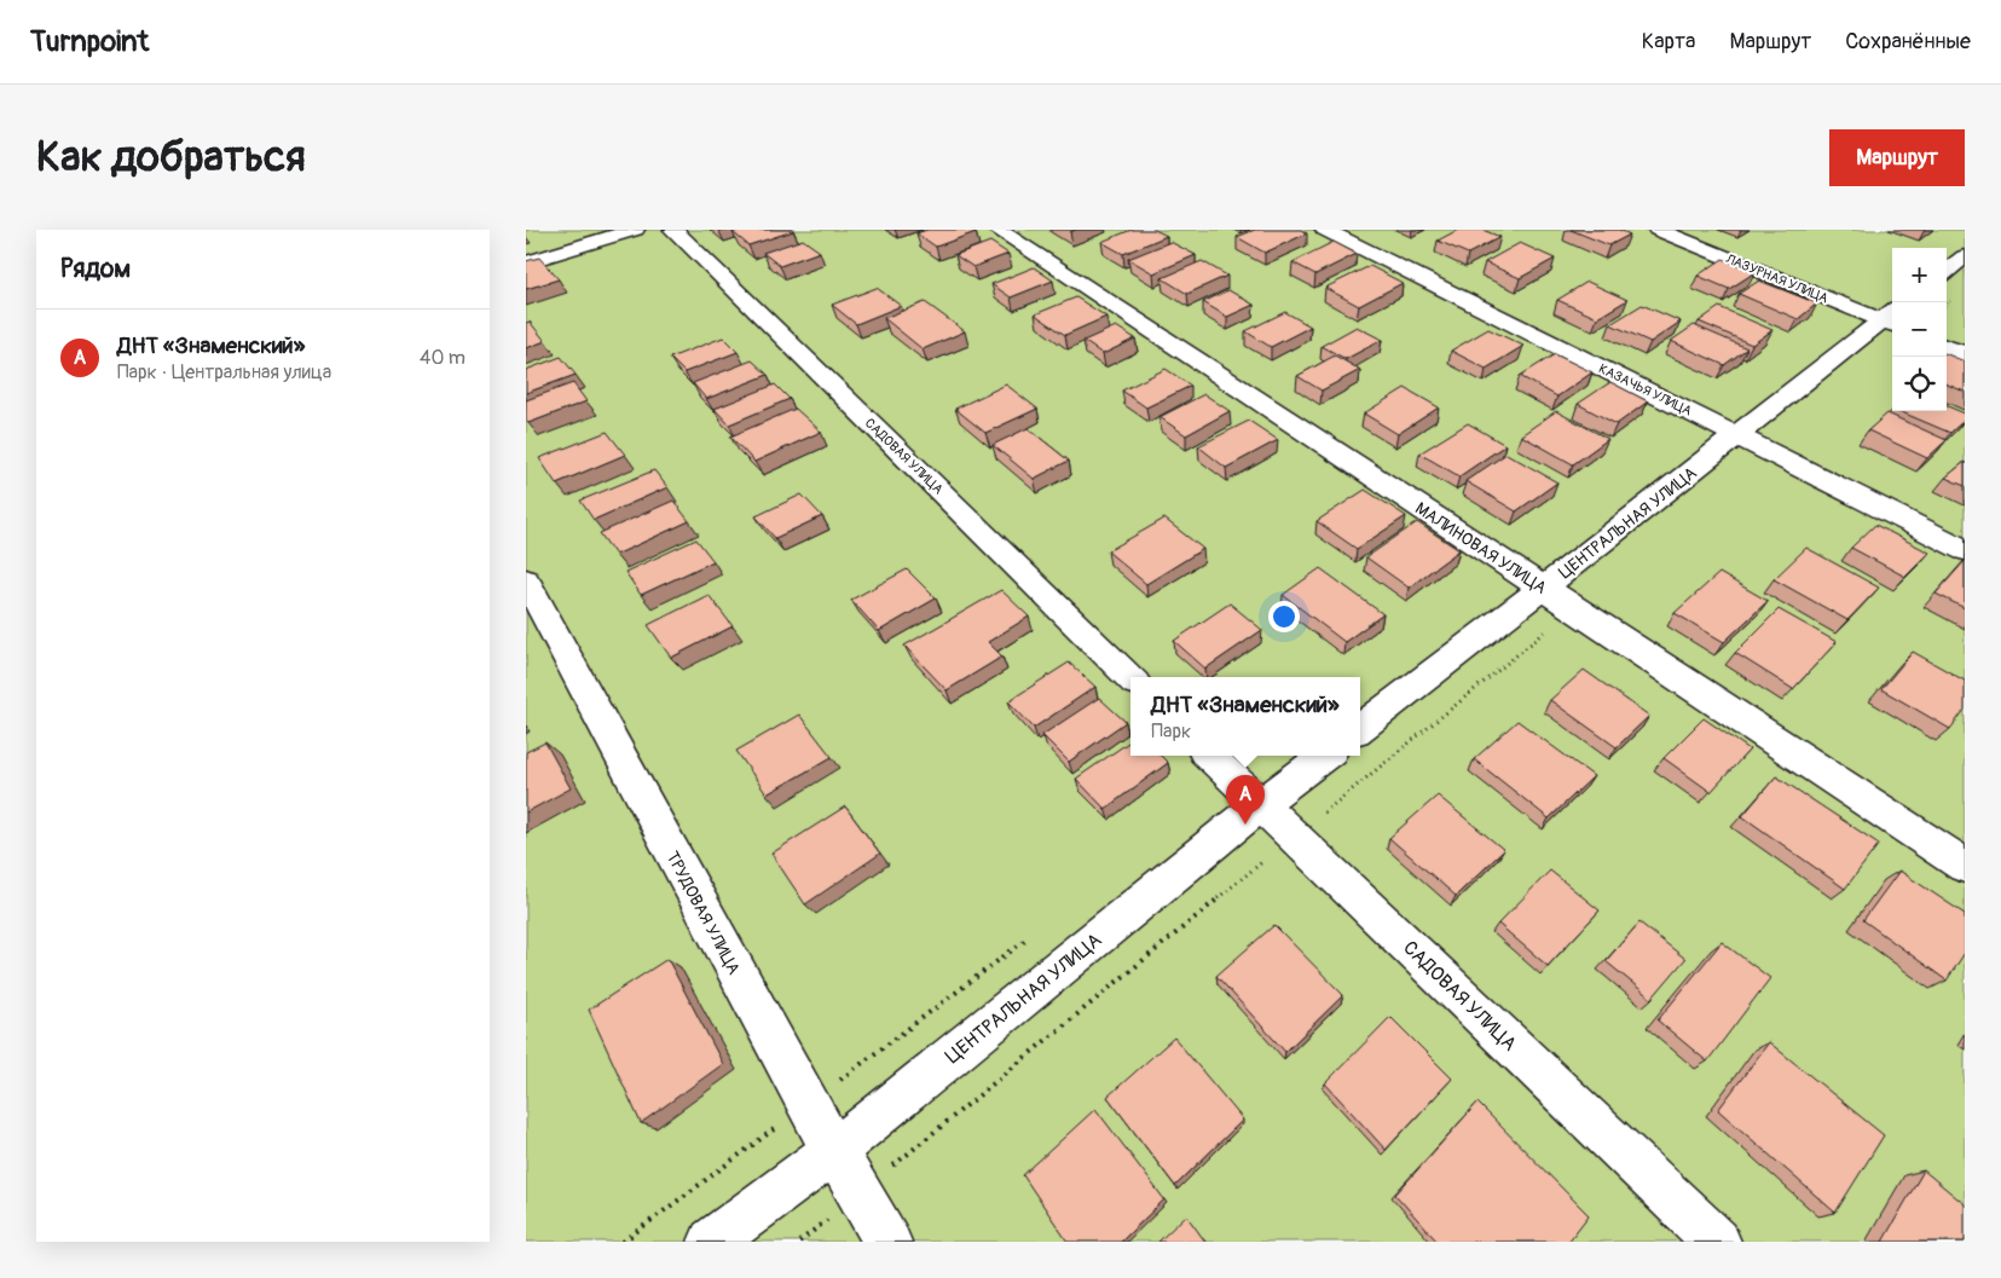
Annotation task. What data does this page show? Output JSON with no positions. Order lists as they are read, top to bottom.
{
  "streets": {
    "street": [
      "ЛАЗУРНАЯ УЛИЦА",
      "КАЗАЧЬЯ УЛИЦА",
      "САДОВАЯ УЛИЦА",
      "ЦЕНТРАЛЬНАЯ УЛИЦА",
      "МАЛИНОВАЯ УЛИЦА",
      "ТРУДОВАЯ УЛИЦА"
    ]
  },
  "crossings": [
    ["ЛАЗУРНАЯ УЛИЦА", "ЦЕНТРАЛЬНАЯ УЛИЦА"],
    ["КАЗАЧЬЯ УЛИЦА", "ЦЕНТРАЛЬНАЯ УЛИЦА"],
    ["САДОВАЯ УЛИЦА", "ЦЕНТРАЛЬНАЯ УЛИЦА"],
    ["ЦЕНТРАЛЬНАЯ УЛИЦА", "МАЛИНОВАЯ УЛИЦА"],
    ["ЦЕНТРАЛЬНАЯ УЛИЦА", "ТРУДОВАЯ УЛИЦА"]
  ],
  "page": {
    "header": "Turnpoint",
    "nav": ["Карта", "Маршрут", "Сохранённые"],
    "buttons": "Маршрут",
    "title": "Как добраться",
    "heading": "Рядом",
    "map_buttons": ["+", "−"],
    "list": [
      {
        "mark": "A",
        "name": "ДНТ «Знаменский»",
        "note": "Парк · Центральная улица",
        "value": "40 m"
      }
    ],
    "popup": ["ДНТ «Знаменский»", "Парк"],
    "pins": "A"
  }
}
